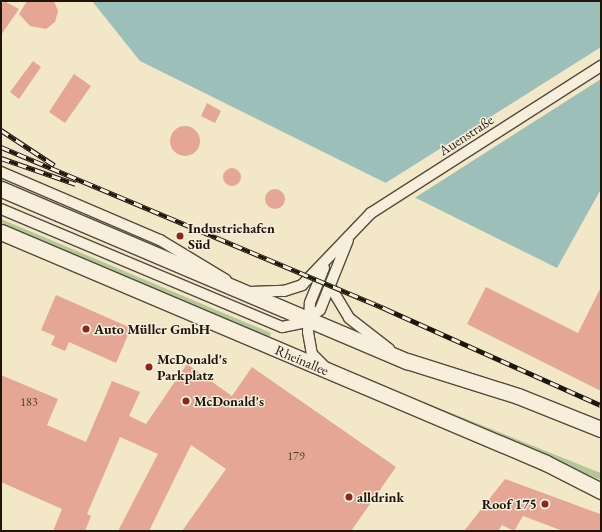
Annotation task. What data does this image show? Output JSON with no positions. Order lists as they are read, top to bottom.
{
  "streets": {
    "main road": ["Rheinallee"],
    "street": ["Auenstraße"]
  },
  "crossings": [
    ["Auenstraße", "Rheinallee"]
  ],
  "places": [
    "Industriehafen Süd",
    "Auto Müller GmbH",
    "McDonald's Parkplatz",
    "McDonald's",
    "alldrink",
    "Roof 175"
  ],
  "house_numbers": ["183", "179"]
}
